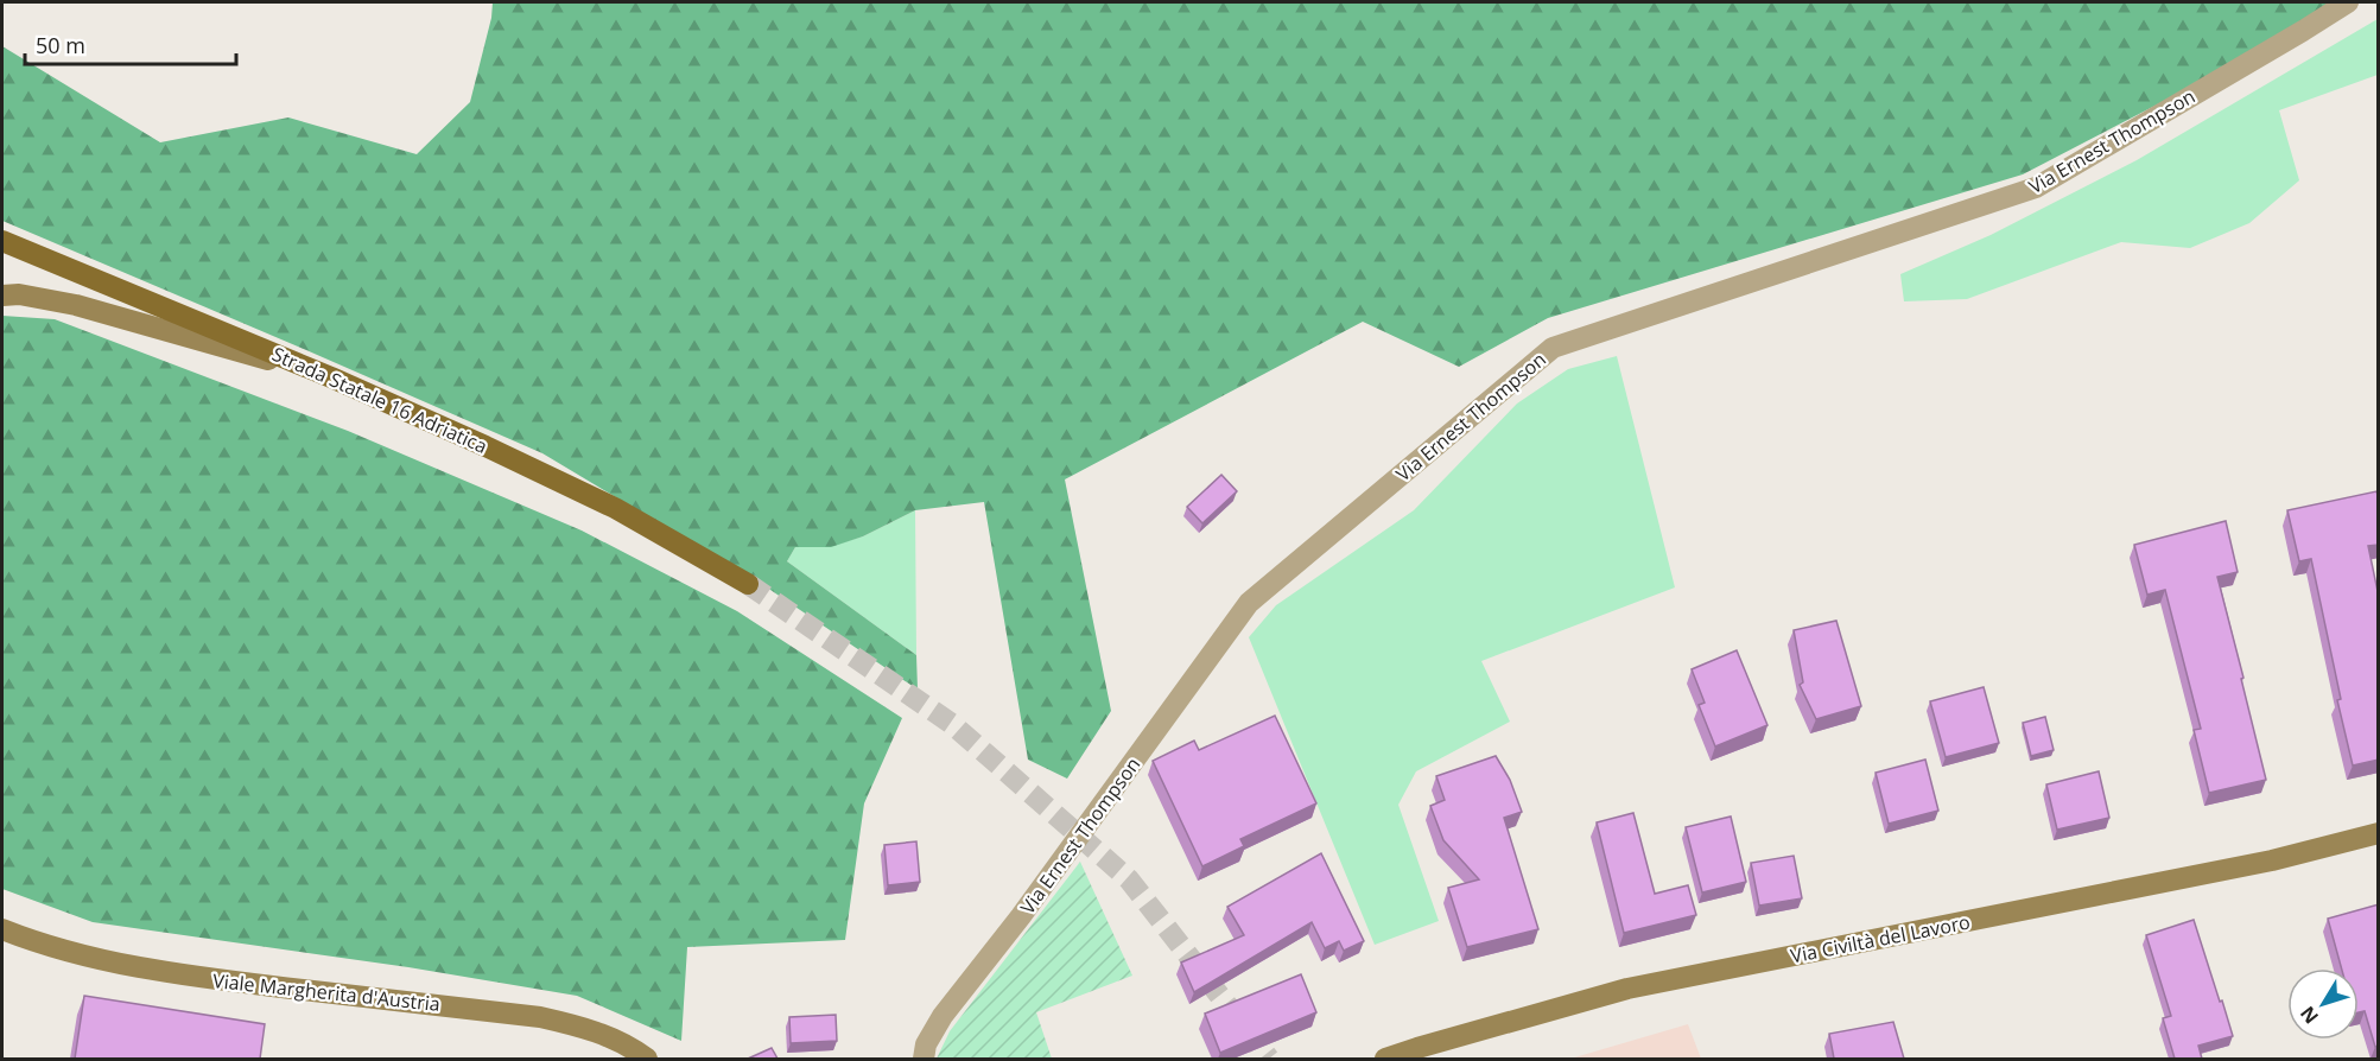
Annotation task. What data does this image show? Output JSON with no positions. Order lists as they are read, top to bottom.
{
  "streets": {
    "main road": ["Strada Statale 16 Adriatica", "Via Civiltà del Lavoro", "Viale Margherita d'Austria"],
    "street": ["Via Ernest Thompson"]
  },
  "scale_bar": "50 m",
  "north": "bottom left"
}
